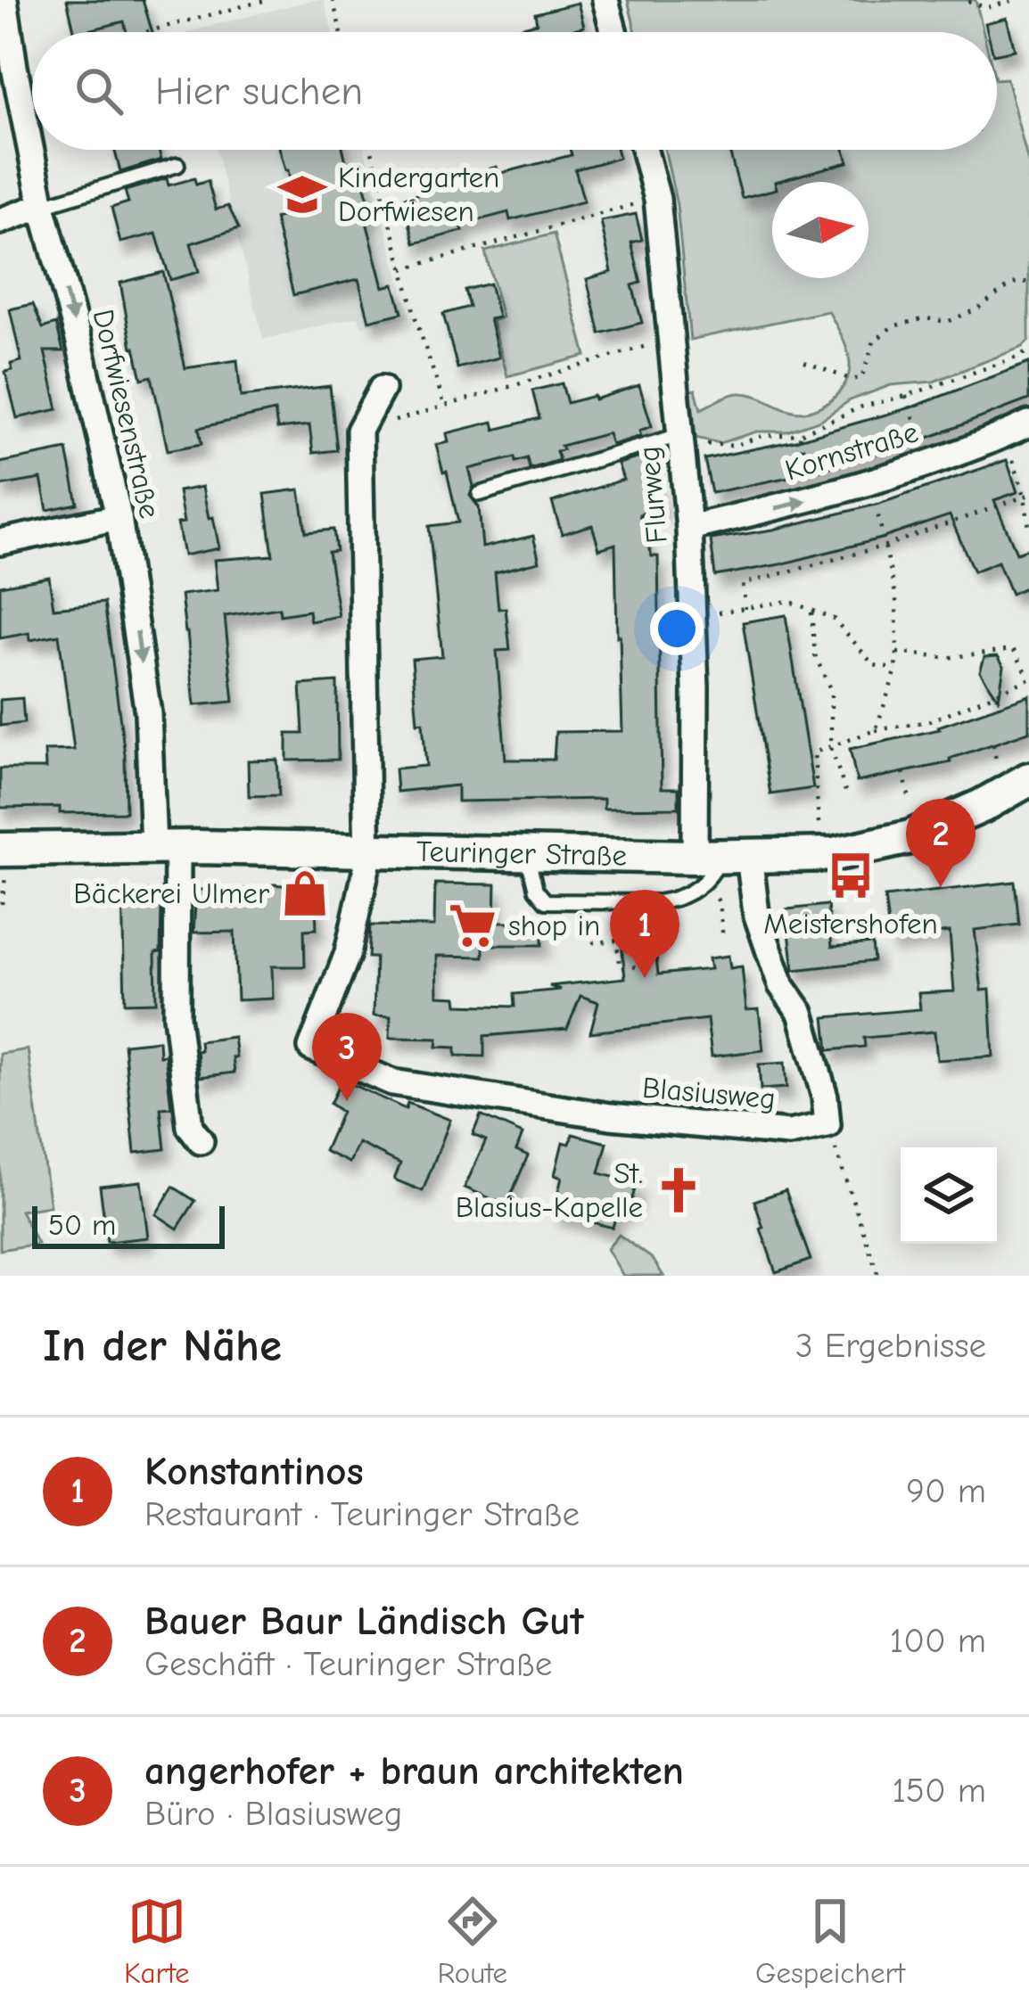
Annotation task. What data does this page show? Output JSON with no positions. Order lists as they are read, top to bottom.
{
  "streets": {
    "street": [
      "Dorfwiesenstraße",
      "Kornstraße",
      "Flurweg",
      "Teuringer Straße",
      "Blasiusweg"
    ]
  },
  "crossings": [
    ["Dorfwiesenstraße", "Teuringer Straße"],
    ["Kornstraße", "Flurweg"],
    ["Flurweg", "Teuringer Straße"],
    ["Flurweg", "Blasiusweg"],
    ["Teuringer Straße", "Blasiusweg"]
  ],
  "one_way": ["Dorfwiesenstraße", "Kornstraße"],
  "places": {
    "school or university": ["Kindergarten Dorfwiesen"],
    "bus stop": ["Meistershofen"],
    "shop": ["Bäckerei Ulmer"],
    "supermarket": ["shop in"],
    "church": ["St. Blasius-Kapelle"]
  },
  "scale_bar": "50 m",
  "north": "right",
  "page": {
    "search": "Hier suchen",
    "pins": ["2", "1", "3"],
    "scale": "50 m",
    "heading": ["In der Nähe", "3 Ergebnisse"],
    "list": [
      {
        "mark": "1",
        "name": "Konstantinos",
        "note": "Restaurant · Teuringer Straße",
        "value": "90 m"
      },
      {
        "mark": "2",
        "name": "Bauer Baur Ländisch Gut",
        "note": "Geschäft · Teuringer Straße",
        "value": "100 m"
      },
      {
        "mark": "3",
        "name": "angerhofer + braun architekten",
        "note": "Büro · Blasiusweg",
        "value": "150 m"
      }
    ],
    "nav": ["Karte", "Route", "Gespeichert"]
  }
}
